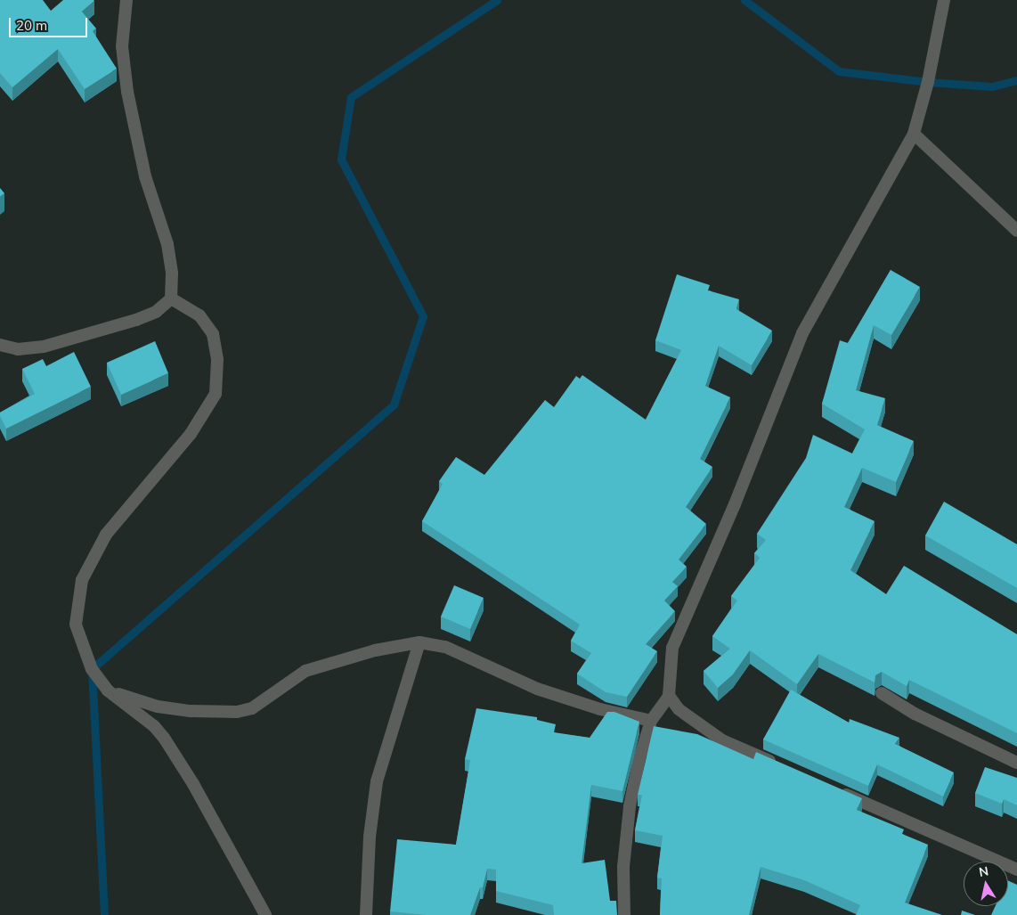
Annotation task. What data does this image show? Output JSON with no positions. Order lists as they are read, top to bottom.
{
  "scale_bar": "20 m",
  "north": "top"
}
